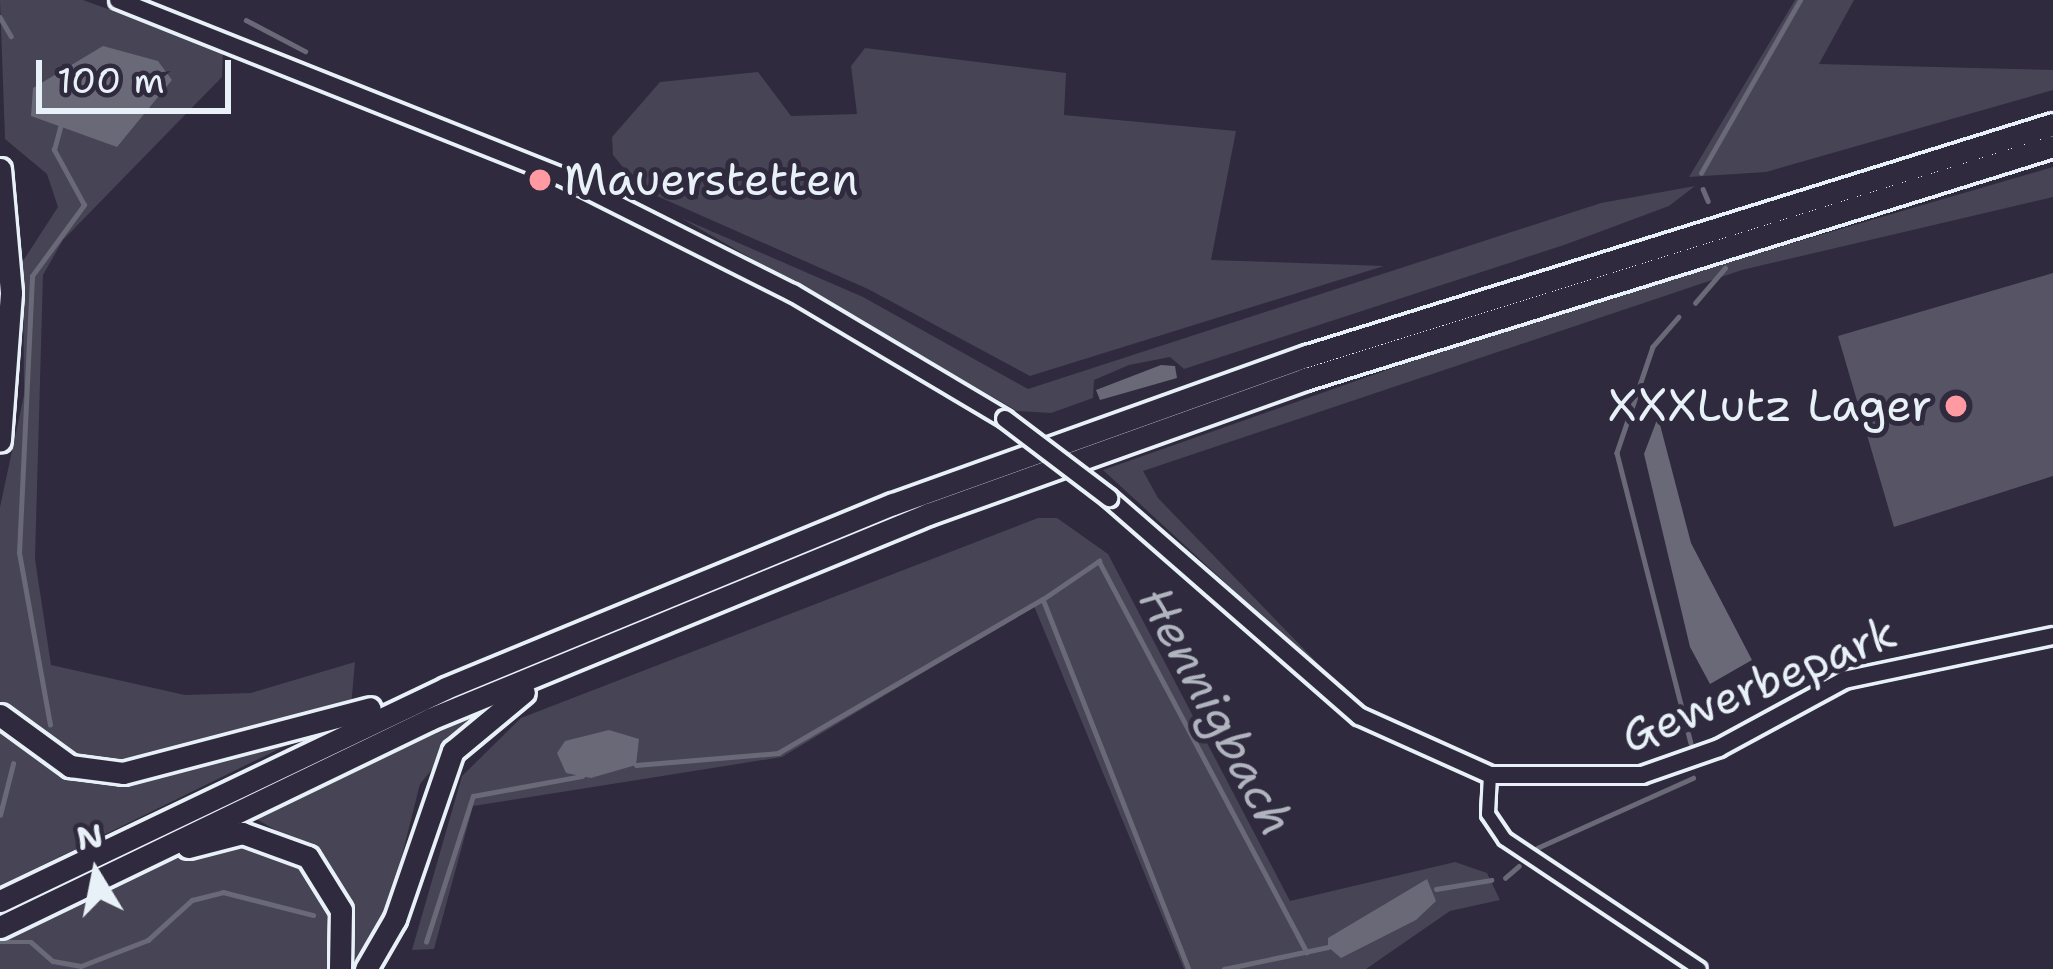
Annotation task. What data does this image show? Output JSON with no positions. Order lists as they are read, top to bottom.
{
  "streets": {
    "street": ["Gewerbepark"]
  },
  "water": ["Hennigbach"],
  "places": ["Mauerstetten", "XXXLutz Lager"],
  "scale_bar": "100 m",
  "north": "top"
}
